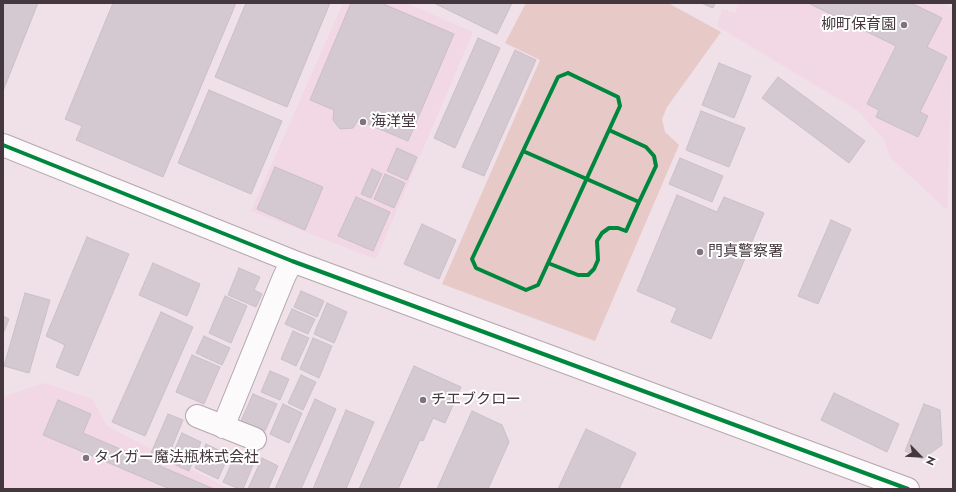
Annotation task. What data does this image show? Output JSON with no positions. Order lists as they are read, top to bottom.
{
  "places": [
    "柳町保育園",
    "海洋堂",
    "門真警察署",
    "チエブクロー",
    "タイガー魔法瓶株式会社"
  ],
  "north": "bottom right"
}
